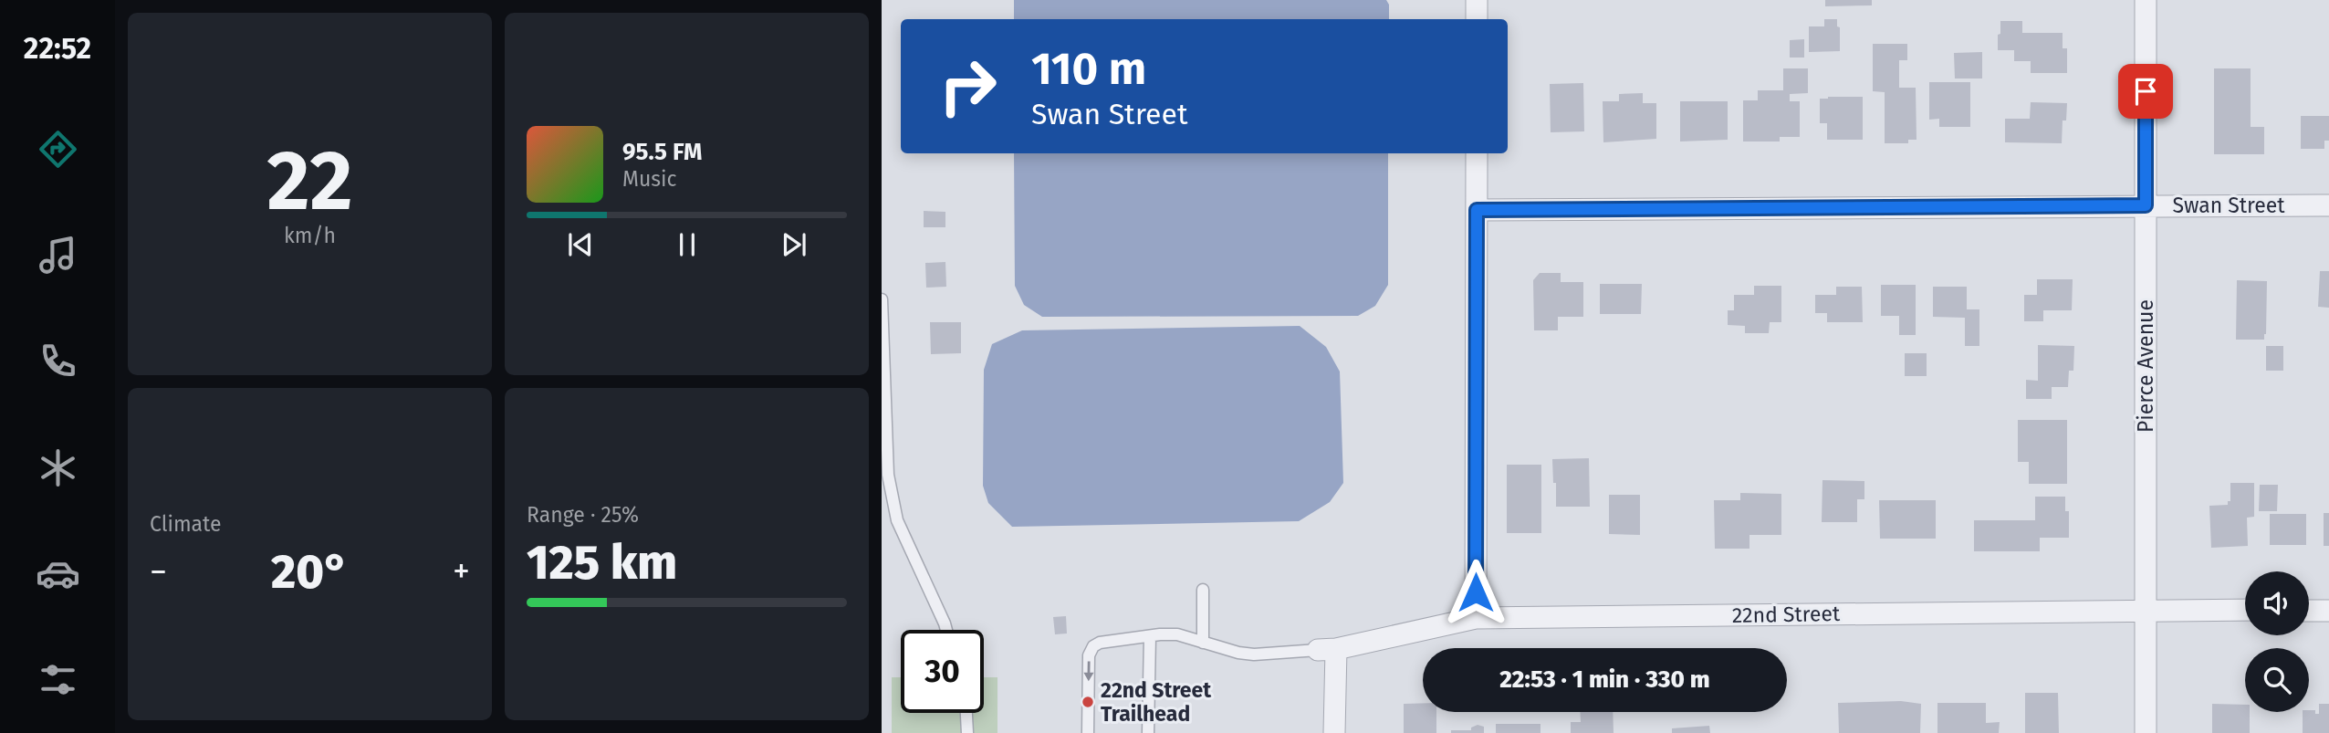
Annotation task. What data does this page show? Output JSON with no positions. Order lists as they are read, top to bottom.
{
  "streets": {
    "street": ["Swan Street", "Pierce Avenue", "22nd Street"]
  },
  "crossings": [
    ["Swan Street", "Pierce Avenue"],
    ["Pierce Avenue", "22nd Street"]
  ],
  "places": ["22nd Street Trailhead"],
  "page": {
    "tabs": "22:52",
    "tile": [
      ["22", "km/h"],
      "Climate",
      ["Range · 25%", "125 km"]
    ],
    "turn": ["110 m", "Swan Street"],
    "song": ["95.5 FM", "Music"],
    "heat": ["−", "20°", "+"],
    "limit": "30",
    "trip": "22:53 · 1 min · 330 m"
  }
}
